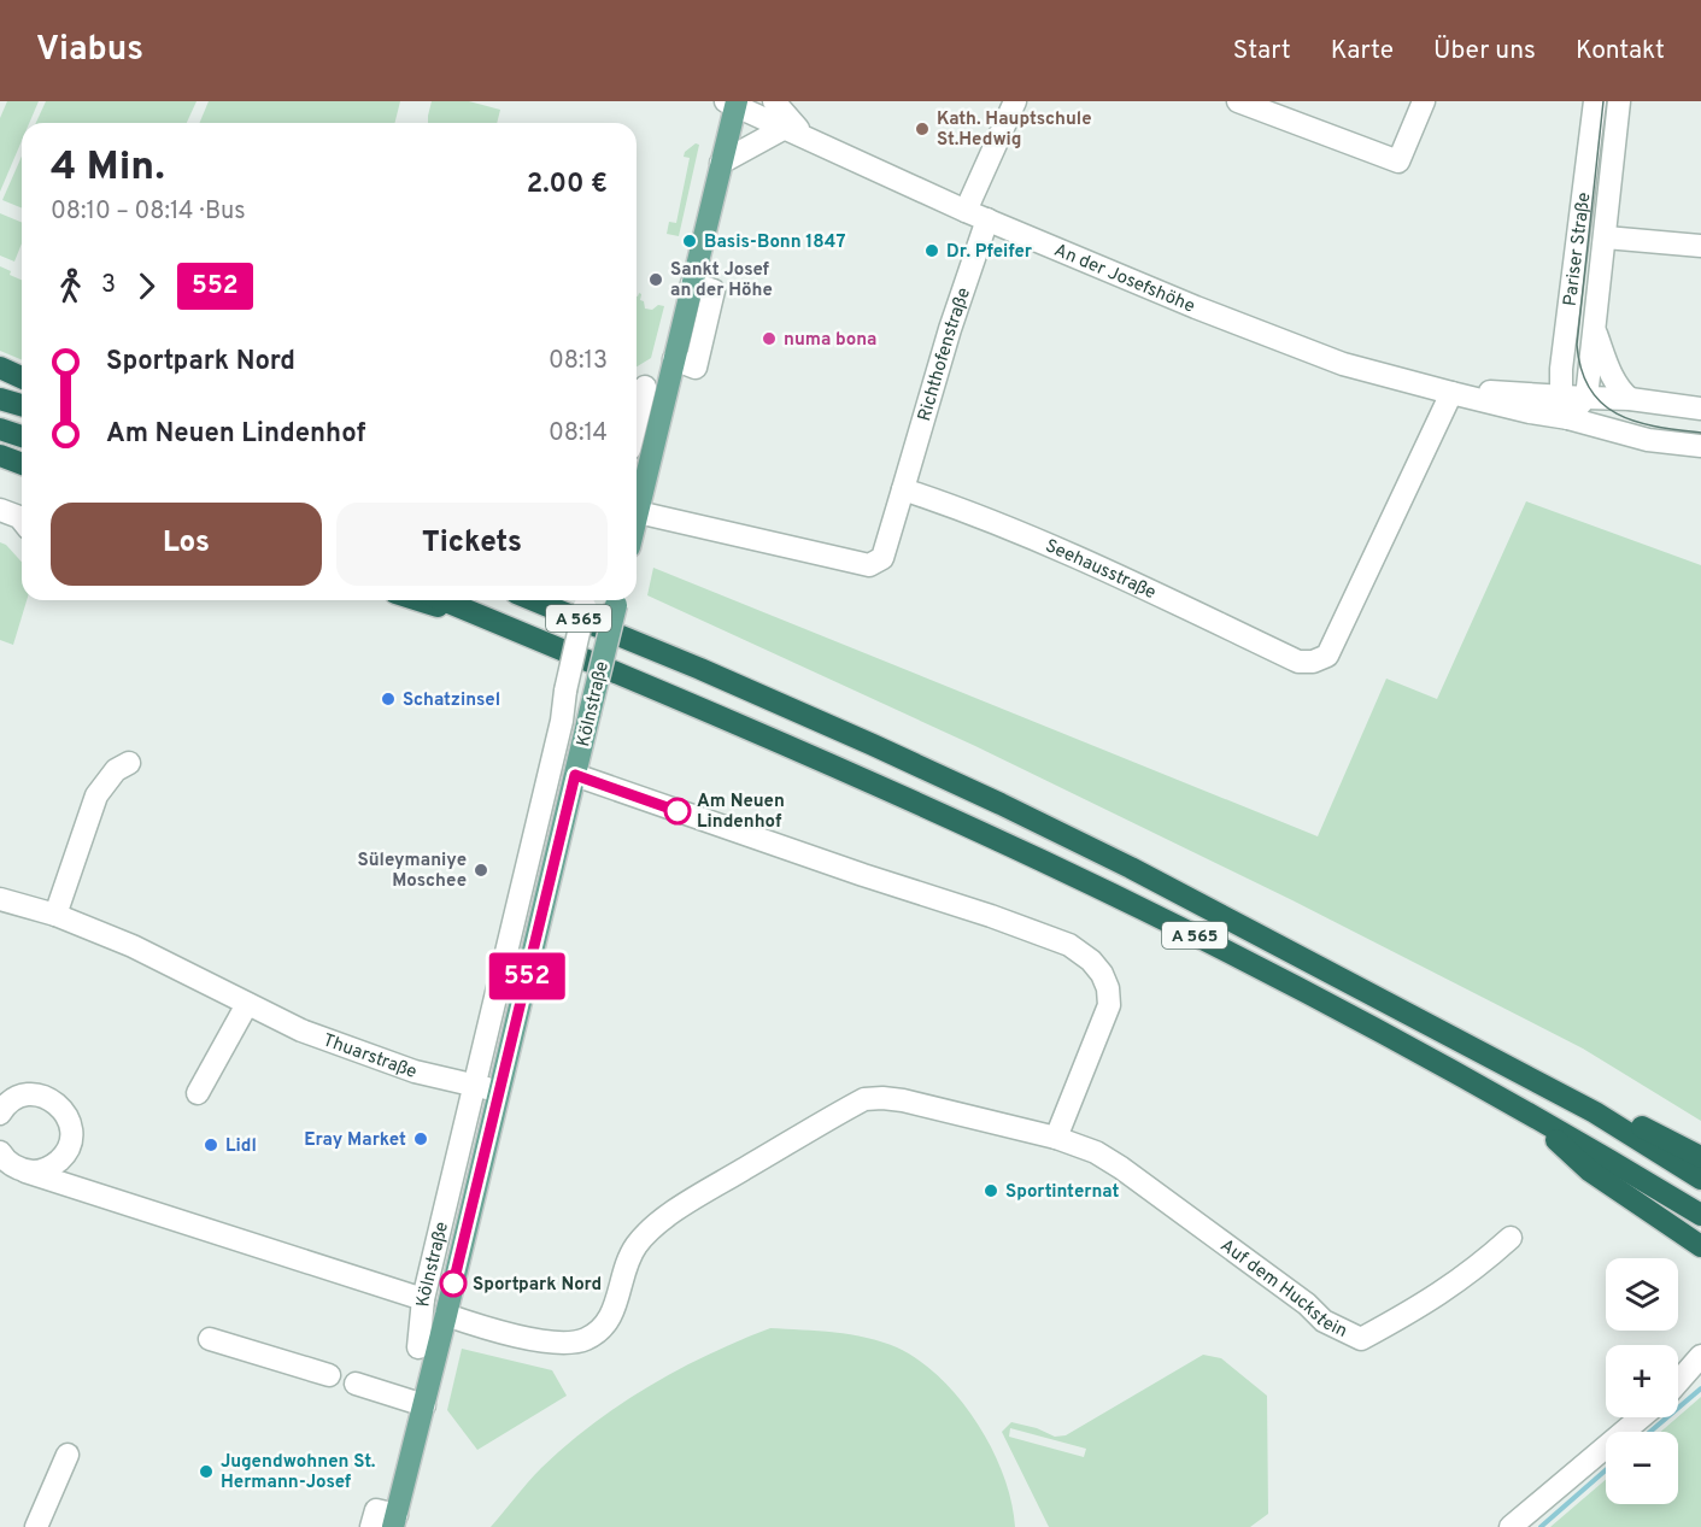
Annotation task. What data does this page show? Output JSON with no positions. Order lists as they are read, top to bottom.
{
  "streets": {
    "highway": ["A 565"],
    "main road": ["Kölnstraße"],
    "street": [
      "Pariser Straße",
      "An der Josefshöhe",
      "Richthofenstraße",
      "Seehausstraße",
      "Thuarstraße",
      "Auf dem Huckstein"
    ]
  },
  "crossings": [
    ["Pariser Straße", "An der Josefshöhe"],
    ["An der Josefshöhe", "Richthofenstraße"],
    ["An der Josefshöhe", "Seehausstraße"],
    ["Richthofenstraße", "Seehausstraße"],
    ["Kölnstraße", "Thuarstraße"]
  ],
  "places": [
    "Kath. Hauptschule St.Hedwig",
    "Basis-Bonn 1847",
    "Dr. Pfeifer",
    "Sankt Josef an der Höhe",
    "numa bona",
    "Schatzinsel",
    "Am Neuen Lindenhof",
    "Süleymaniye Moschee",
    "Eray Market",
    "Lidl",
    "Sportinternat",
    "Sportpark Nord",
    "Jugendwohnen St. Hermann-Josef"
  ],
  "lines": ["bus line 552"],
  "page": {
    "header": "Viabus",
    "nav": [
      "Start",
      "Karte",
      "Über uns",
      "Kontakt"
    ],
    "on_map": "552",
    "heading": ["4 Min.", "08:10 – 08:14 · Bus", "2.00 €"],
    "legs": ["3", "552"],
    "list": [
      {
        "name": "Sportpark Nord",
        "value": "08:13"
      },
      {
        "name": "Am Neuen Lindenhof",
        "value": "08:14"
      }
    ],
    "buttons": ["Los", "Tickets"],
    "map_buttons": ["+", "−"]
  }
}
